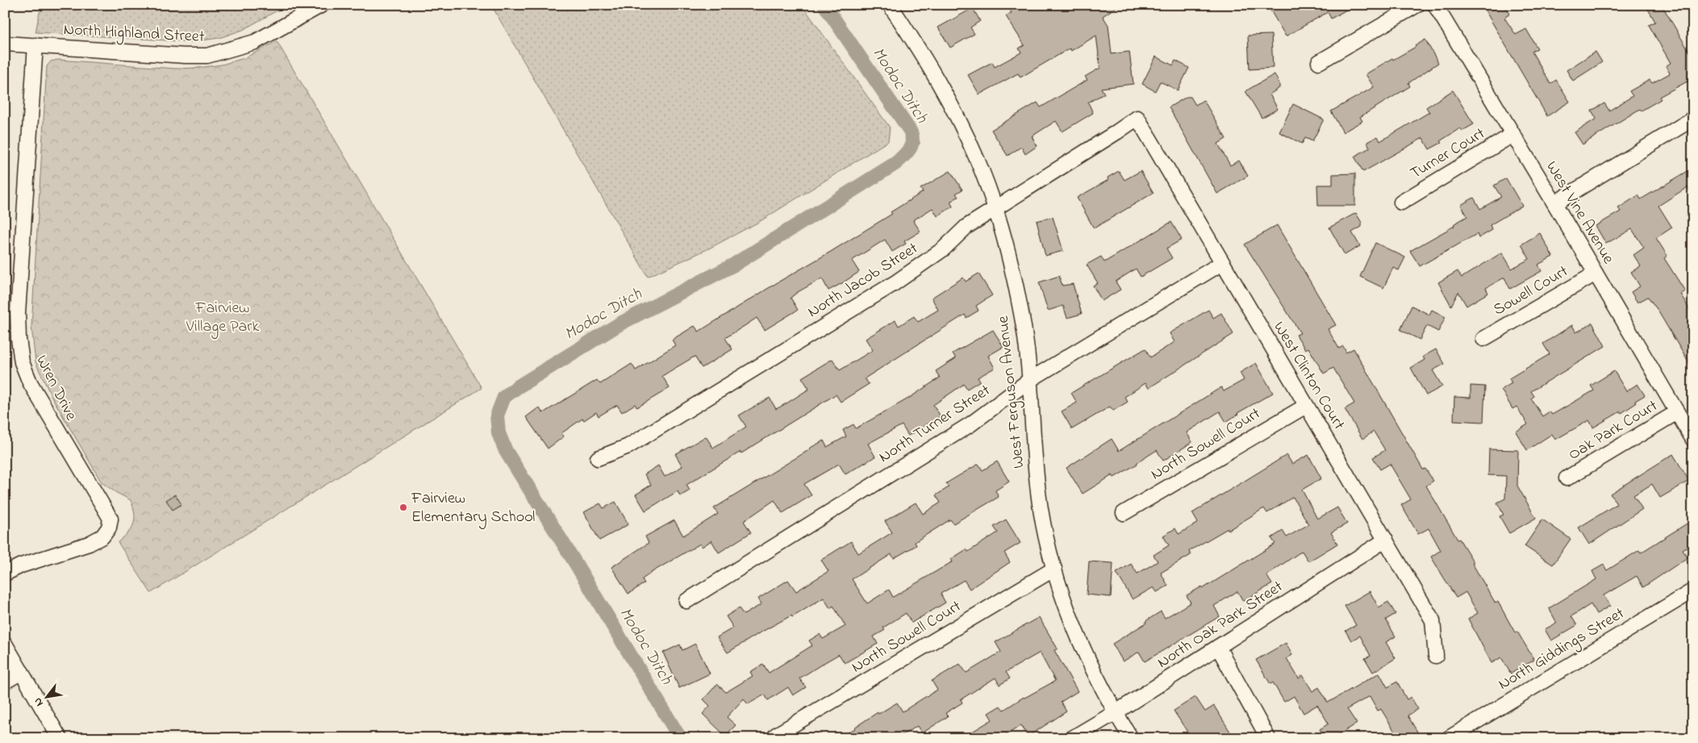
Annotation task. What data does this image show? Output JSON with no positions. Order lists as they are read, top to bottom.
{
  "streets": {
    "street": [
      "North Highland Street",
      "Turner Court",
      "West Vine Avenue",
      "North Jacob Street",
      "Sowell Court",
      "West Clinton Court",
      "Wren Drive",
      "West Ferguson Avenue",
      "North Turner Street",
      "Oak Park Court",
      "North Sowell Court",
      "North Oak Park Street",
      "North Giddings Street"
    ]
  },
  "crossings": [
    ["North Highland Street", "Wren Drive"],
    ["Turner Court", "West Vine Avenue"],
    ["West Vine Avenue", "Sowell Court"],
    ["West Vine Avenue", "Oak Park Court"],
    ["North Jacob Street", "West Clinton Court"],
    ["North Jacob Street", "West Ferguson Avenue"],
    ["West Clinton Court", "North Turner Street"],
    ["West Clinton Court", "North Sowell Court"],
    ["West Clinton Court", "North Oak Park Street"],
    ["West Ferguson Avenue", "North Turner Street"],
    ["West Ferguson Avenue", "North Sowell Court"],
    ["West Ferguson Avenue", "North Oak Park Street"]
  ],
  "water": ["Modoc Ditch"],
  "parks": ["Fairview Village Park"],
  "places": ["Fairview Elementary School"],
  "north": "bottom left"
}
